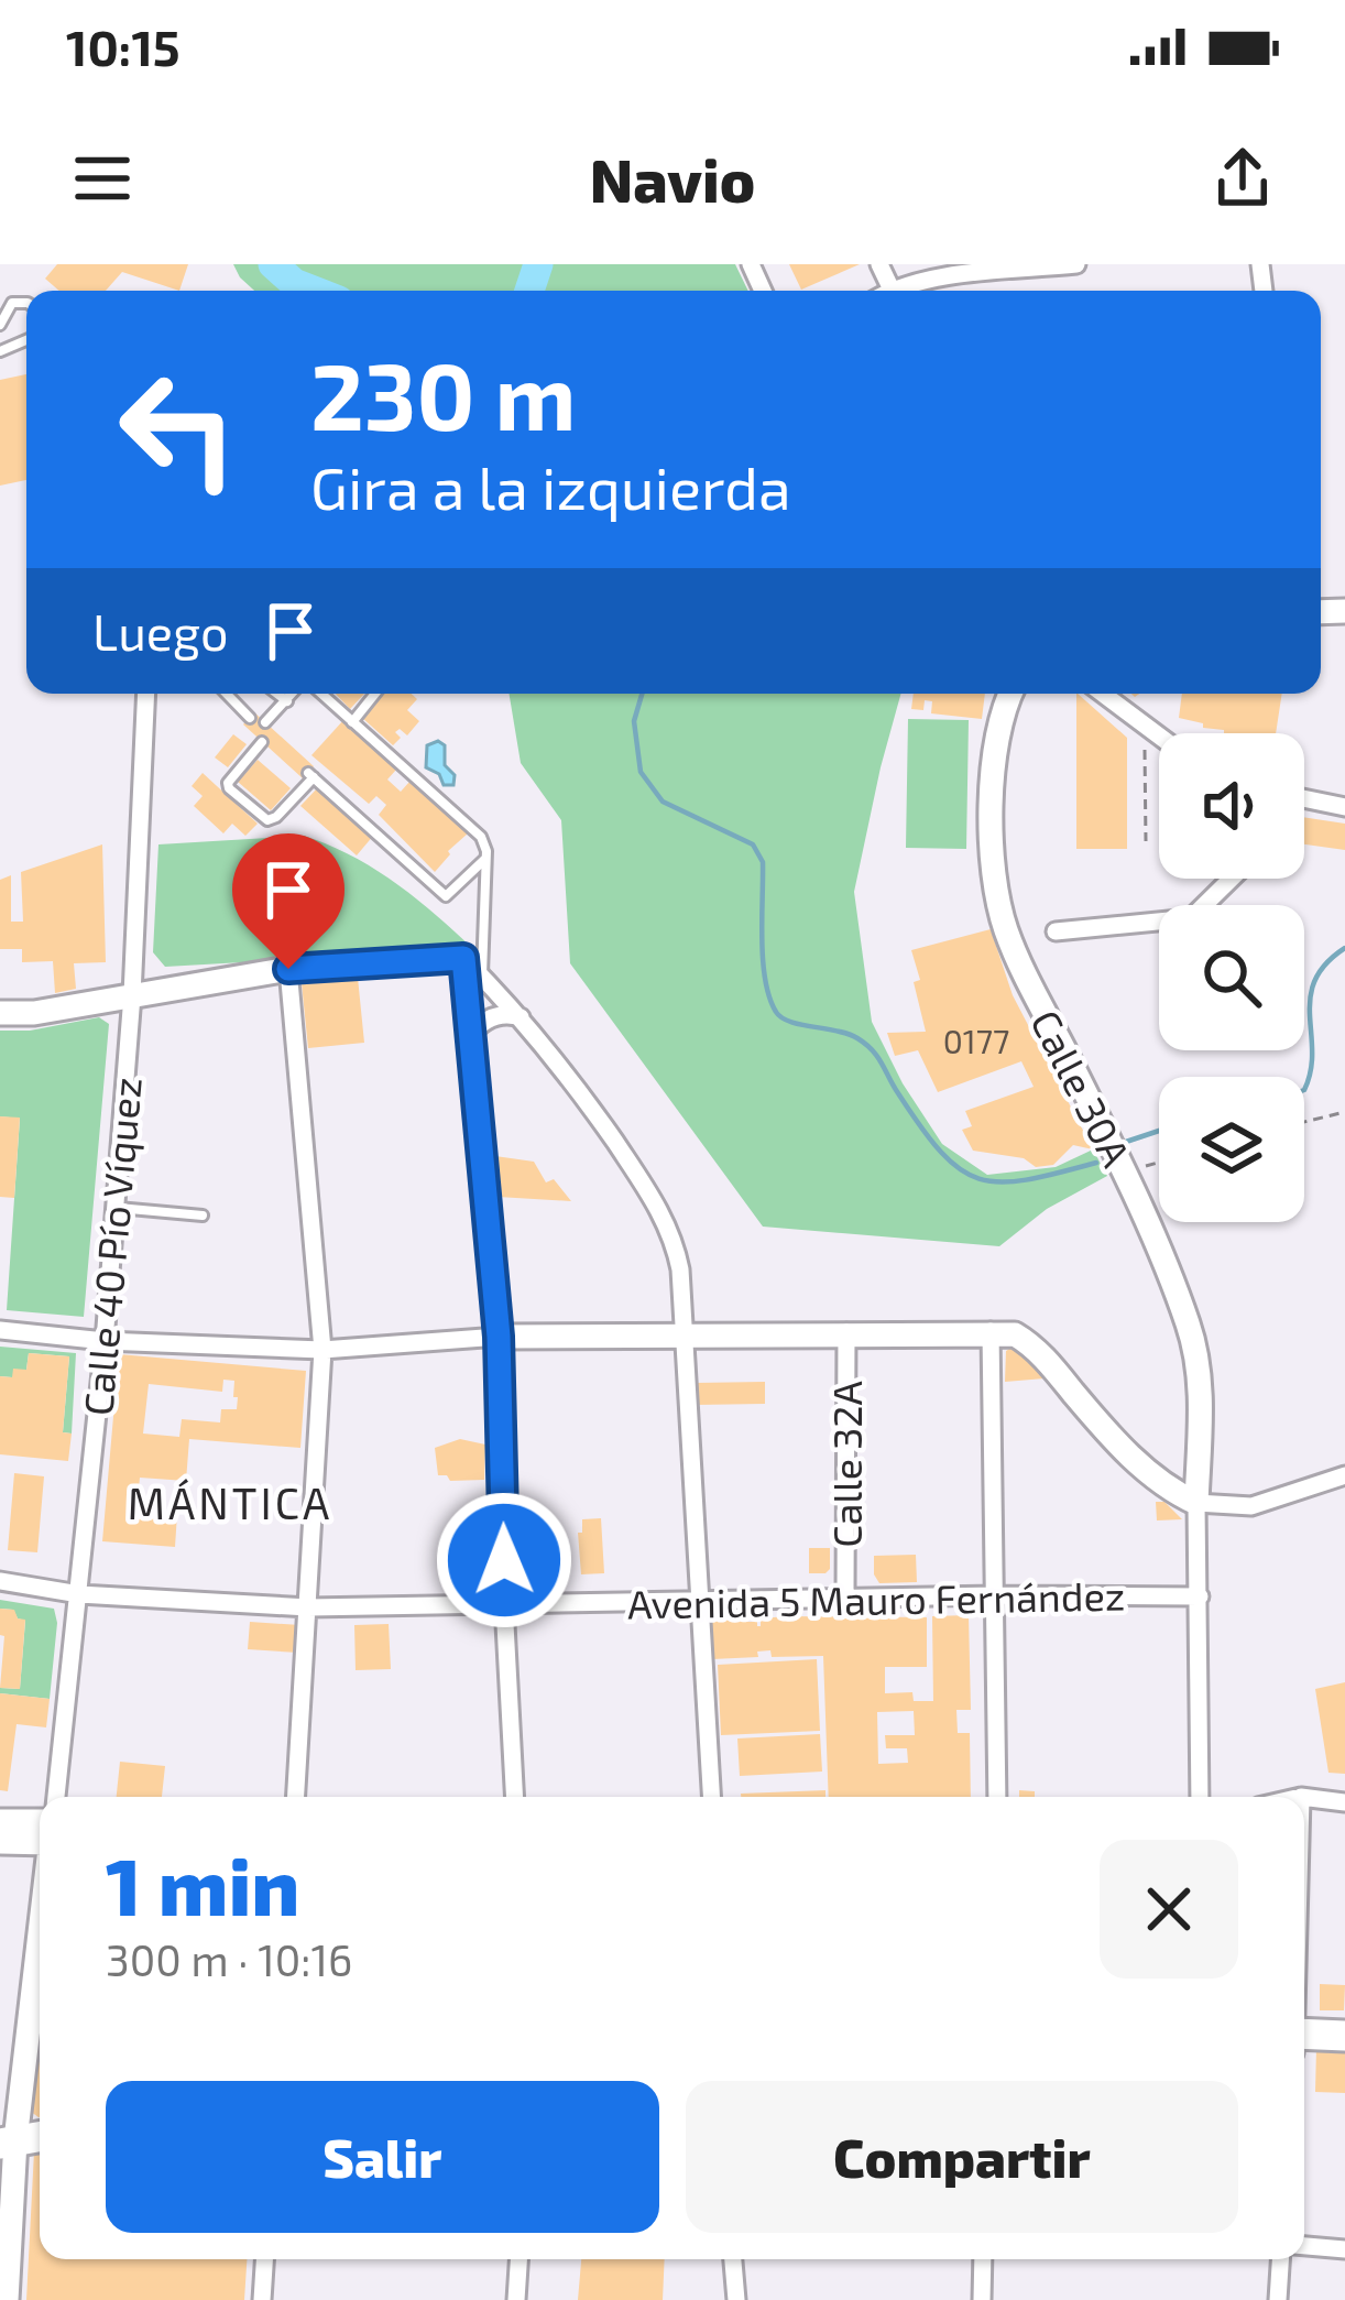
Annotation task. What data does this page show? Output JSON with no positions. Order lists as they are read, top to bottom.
{
  "streets": {
    "street": [
      "Calle 30A",
      "Calle 40 Pío Víquez",
      "Calle 32A",
      "Avenida 5 Mauro Fernández"
    ]
  },
  "crossings": [
    ["Calle 30A", "Avenida 5 Mauro Fernández"],
    ["Calle 40 Pío Víquez", "Avenida 5 Mauro Fernández"],
    ["Calle 32A", "Avenida 5 Mauro Fernández"]
  ],
  "districts": ["MÁNTICA"],
  "house_numbers": ["0177"],
  "page": {
    "status": "10:15",
    "header": "Navio",
    "turn": ["230 m", "Gira a la izquierda"],
    "then": "Luego",
    "heading": ["1 min", "300 m · 10:16"],
    "buttons": ["Salir", "Compartir"]
  }
}
